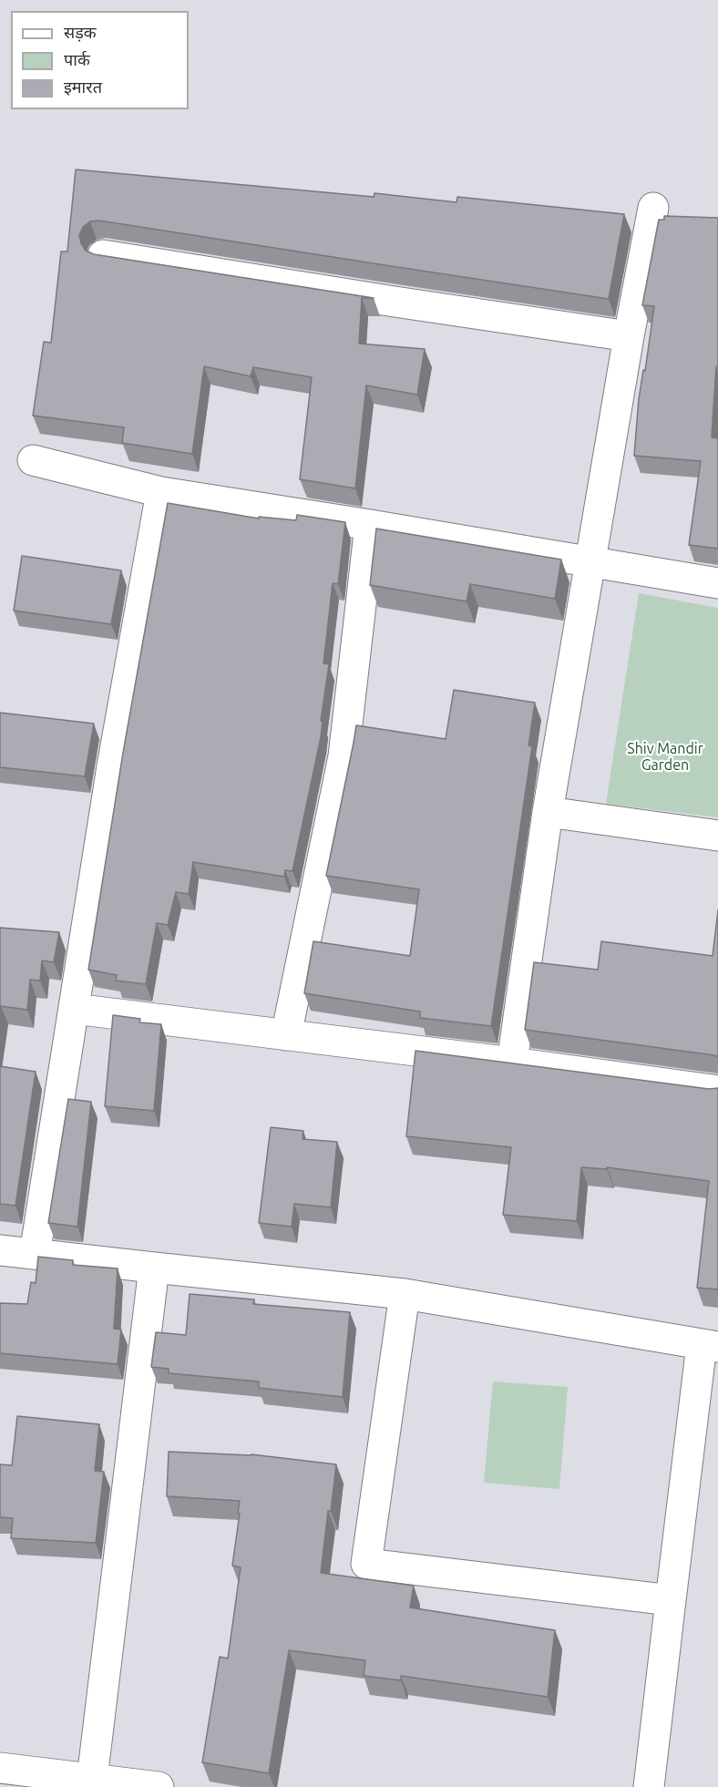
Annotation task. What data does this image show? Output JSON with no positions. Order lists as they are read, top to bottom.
{
  "parks": ["Shiv Mandir Garden"],
  "legend": ["सड़क", "पार्क", "इमारत"]
}
